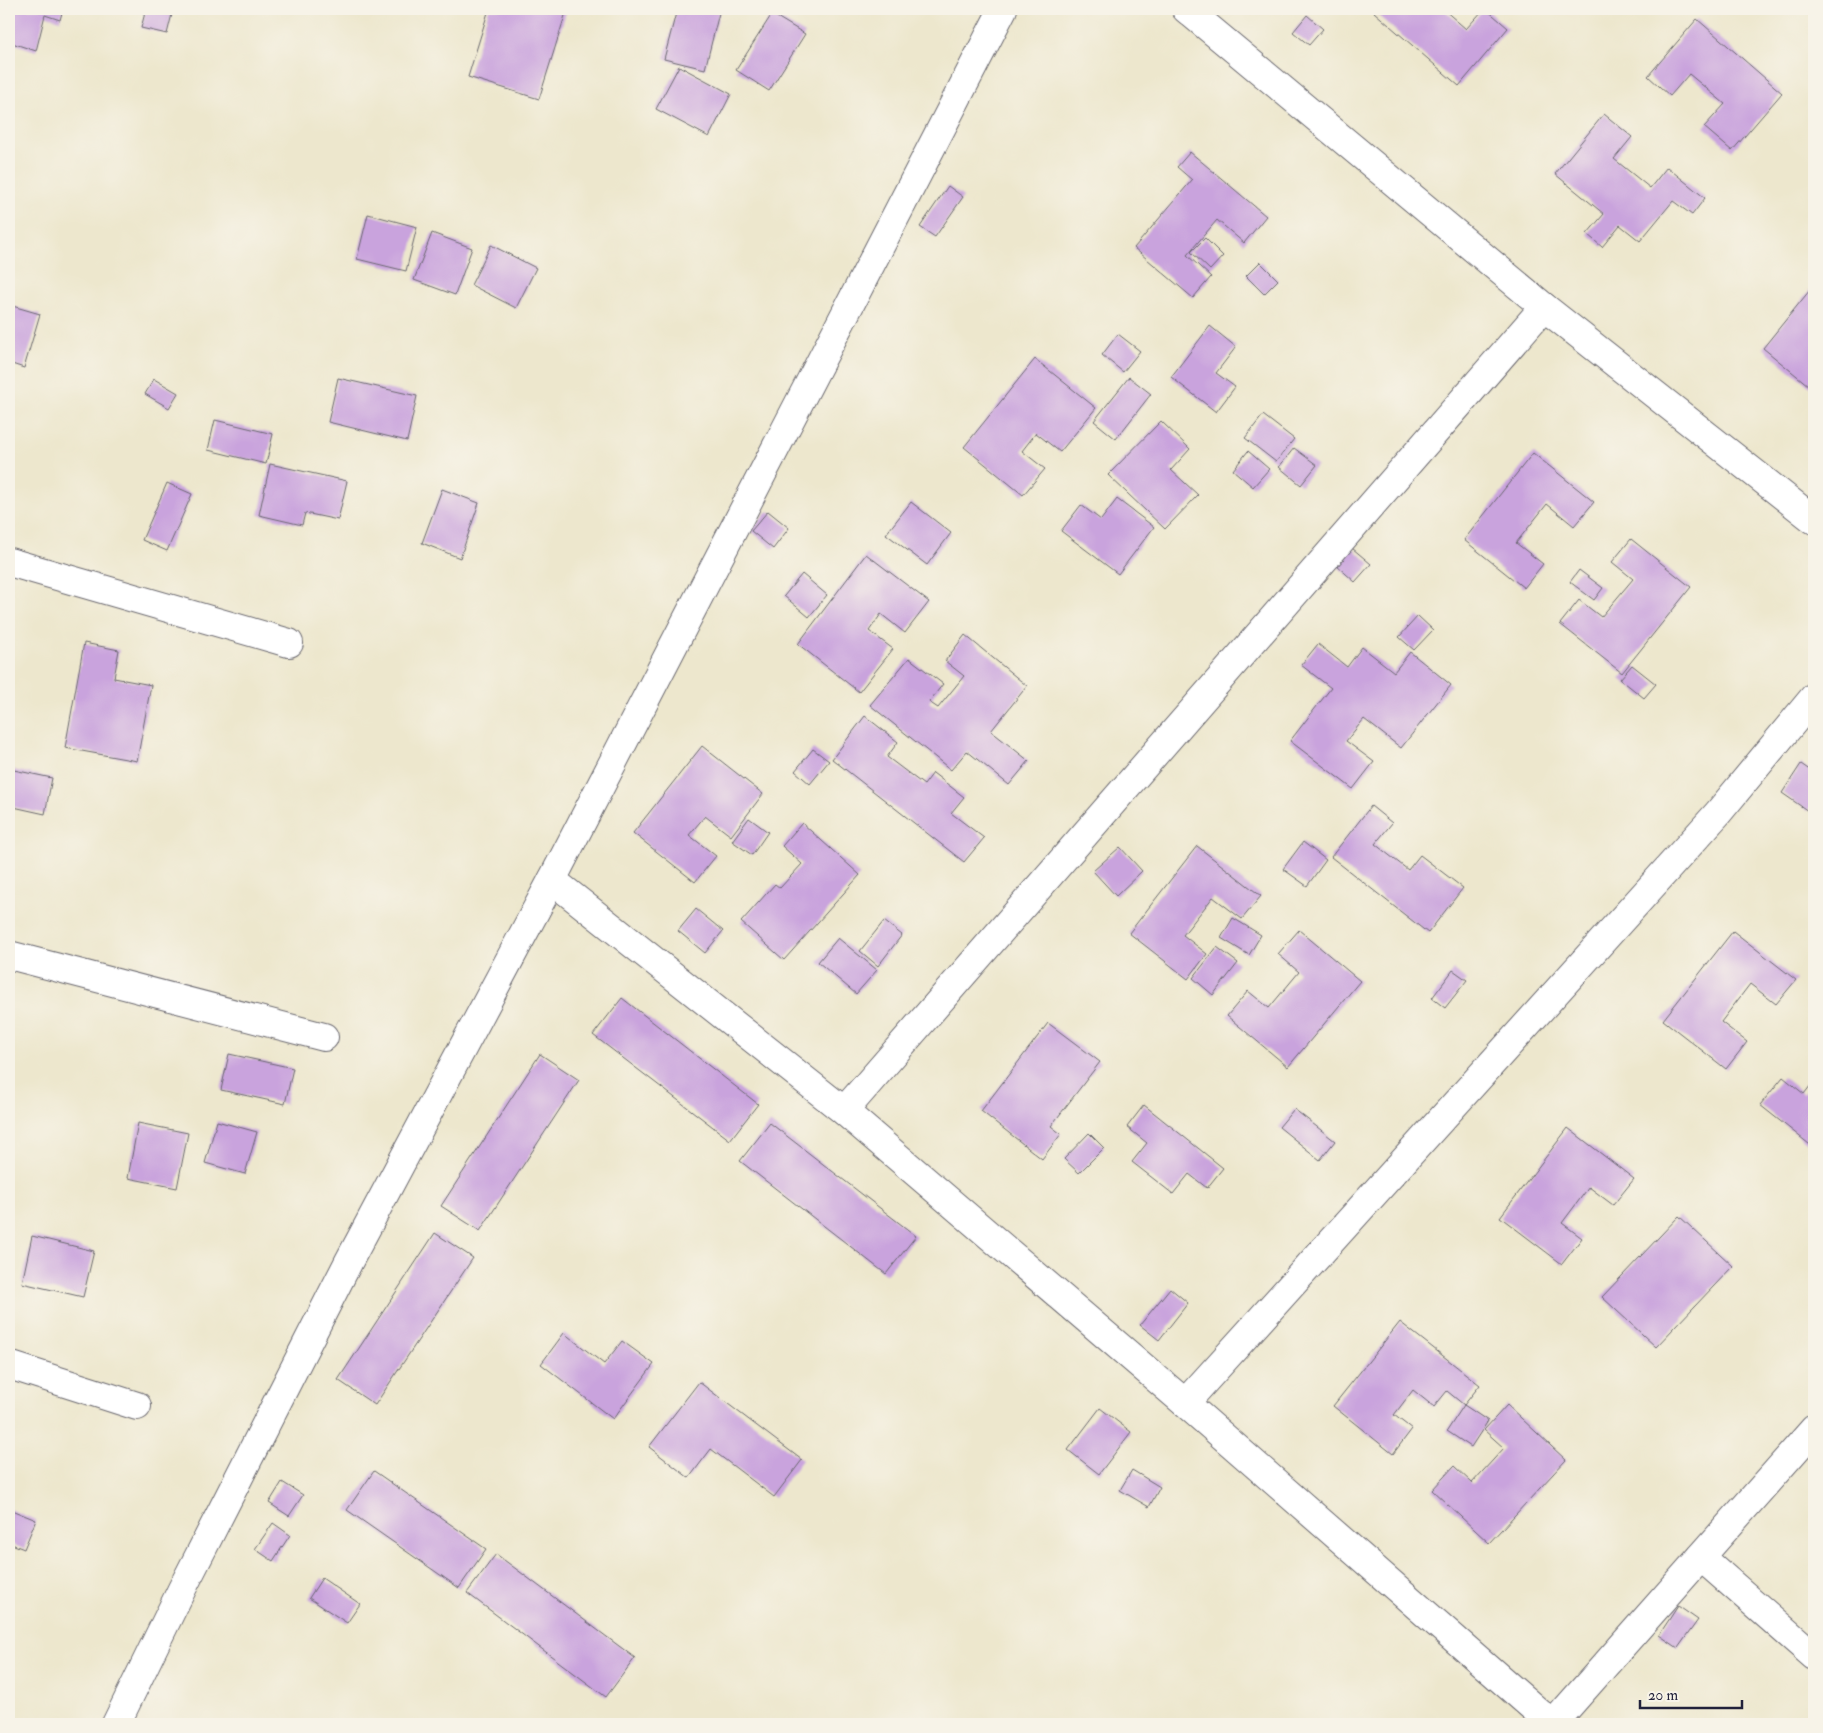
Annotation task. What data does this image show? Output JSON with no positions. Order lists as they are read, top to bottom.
{
  "scale_bar": "20 m"
}
